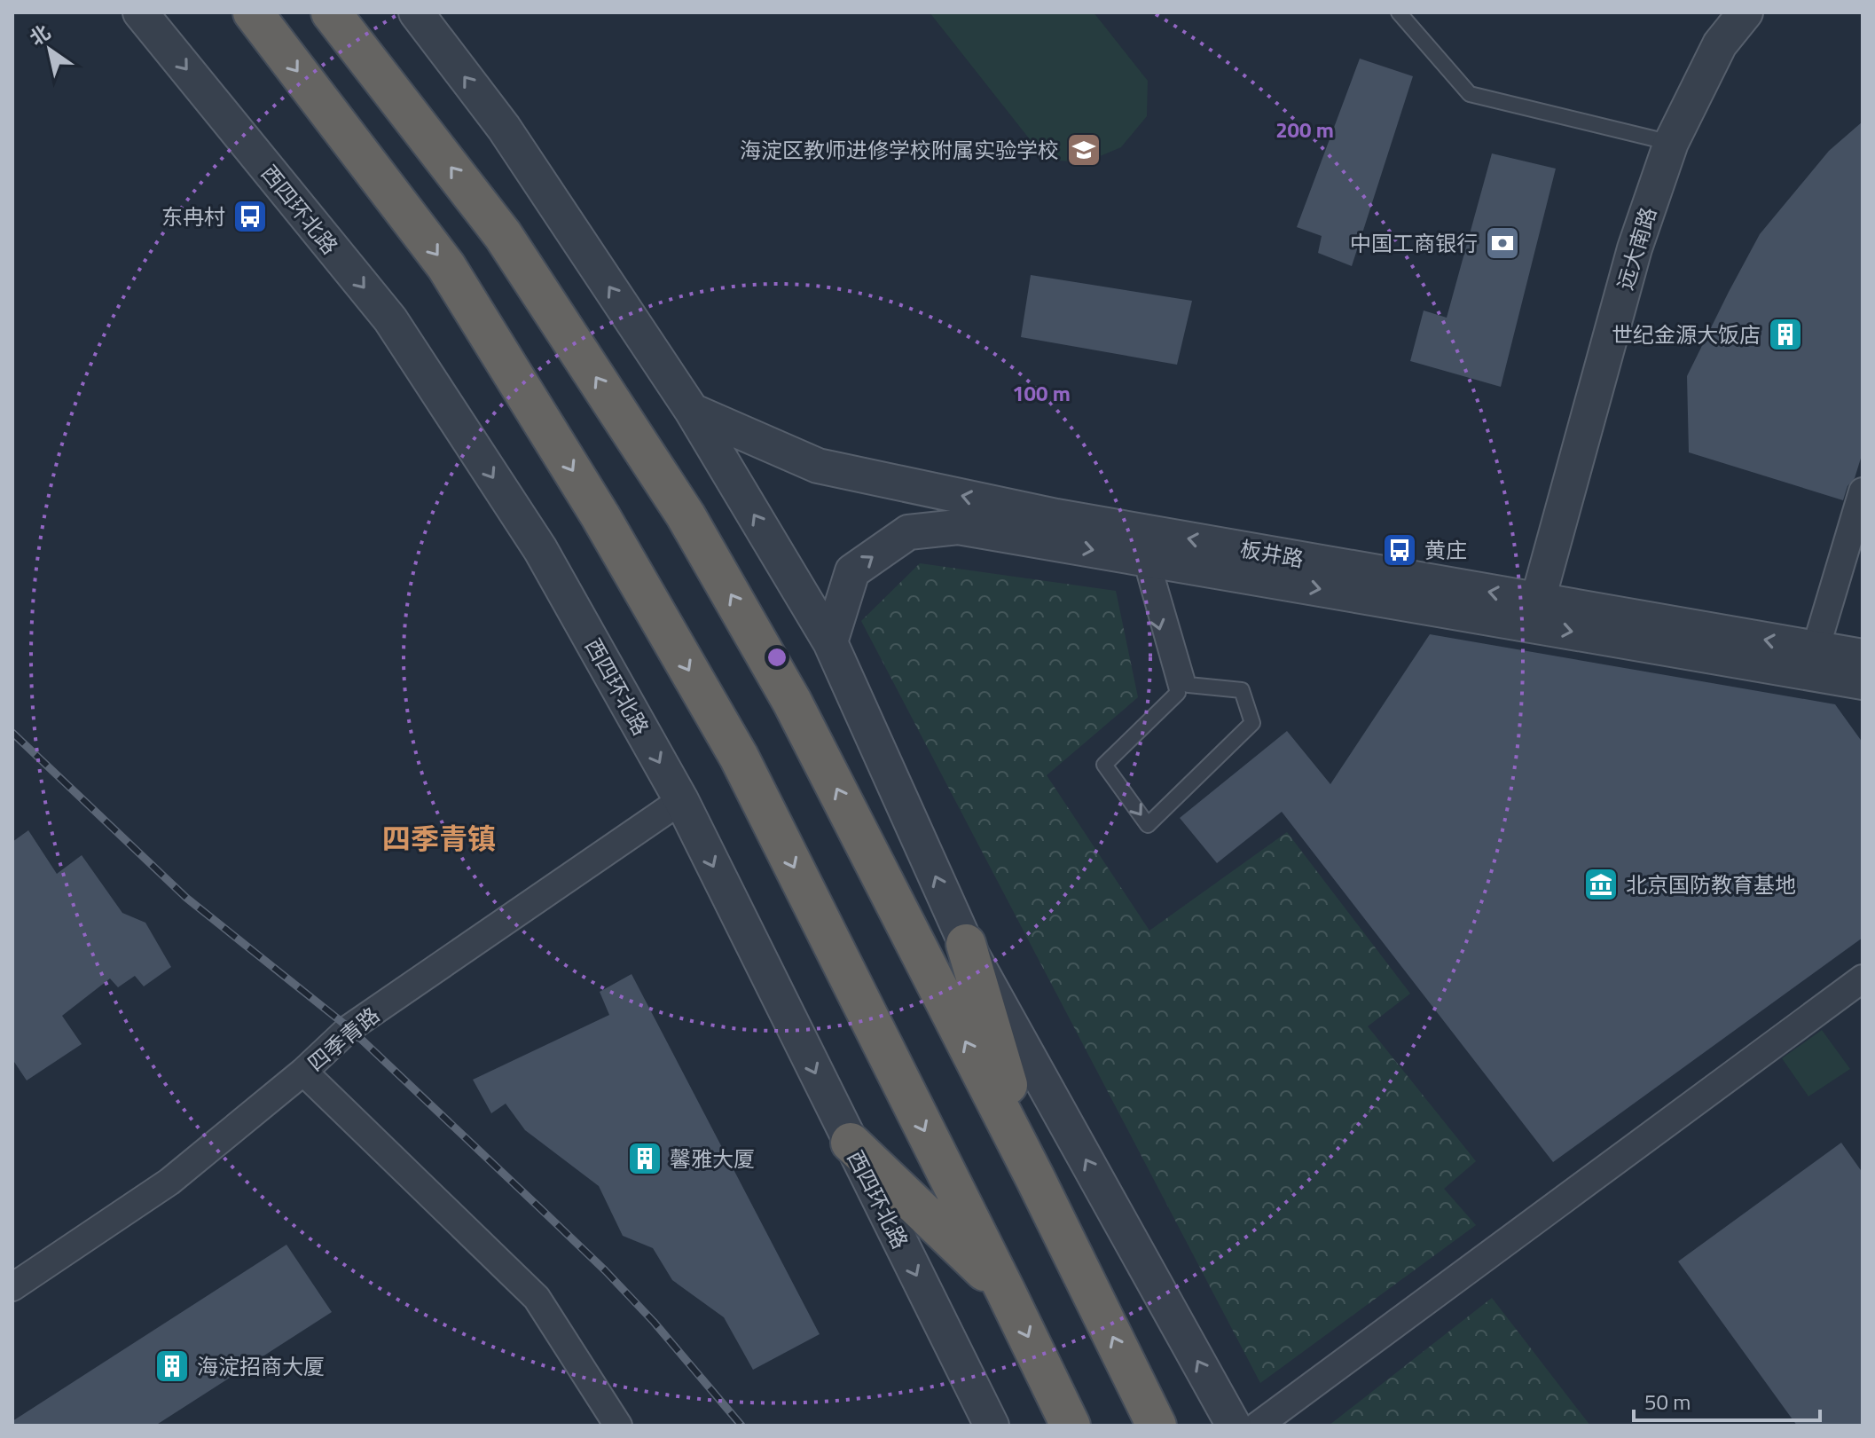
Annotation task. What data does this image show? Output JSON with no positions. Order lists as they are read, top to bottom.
{
  "streets": {
    "street": [
      "西四环北路",
      "远大南路",
      "板井路",
      "四季青路"
    ]
  },
  "crossings": [
    ["西四环北路", "四季青路"],
    ["远大南路", "板井路"]
  ],
  "districts": ["四季青镇"],
  "places": {
    "school or university": ["海淀区教师进修学校附属实验学校"],
    "bus stop": ["东冉村", "黄庄"],
    "bank": ["中国工商银行"],
    "building": ["世纪金源大饭店", "馨雅大厦", "海淀招商大厦"],
    "museum": ["北京国防教育基地"]
  },
  "scale_bar": "50 m",
  "north": "top left",
  "rings": ["200 m", "100 m"]
}
